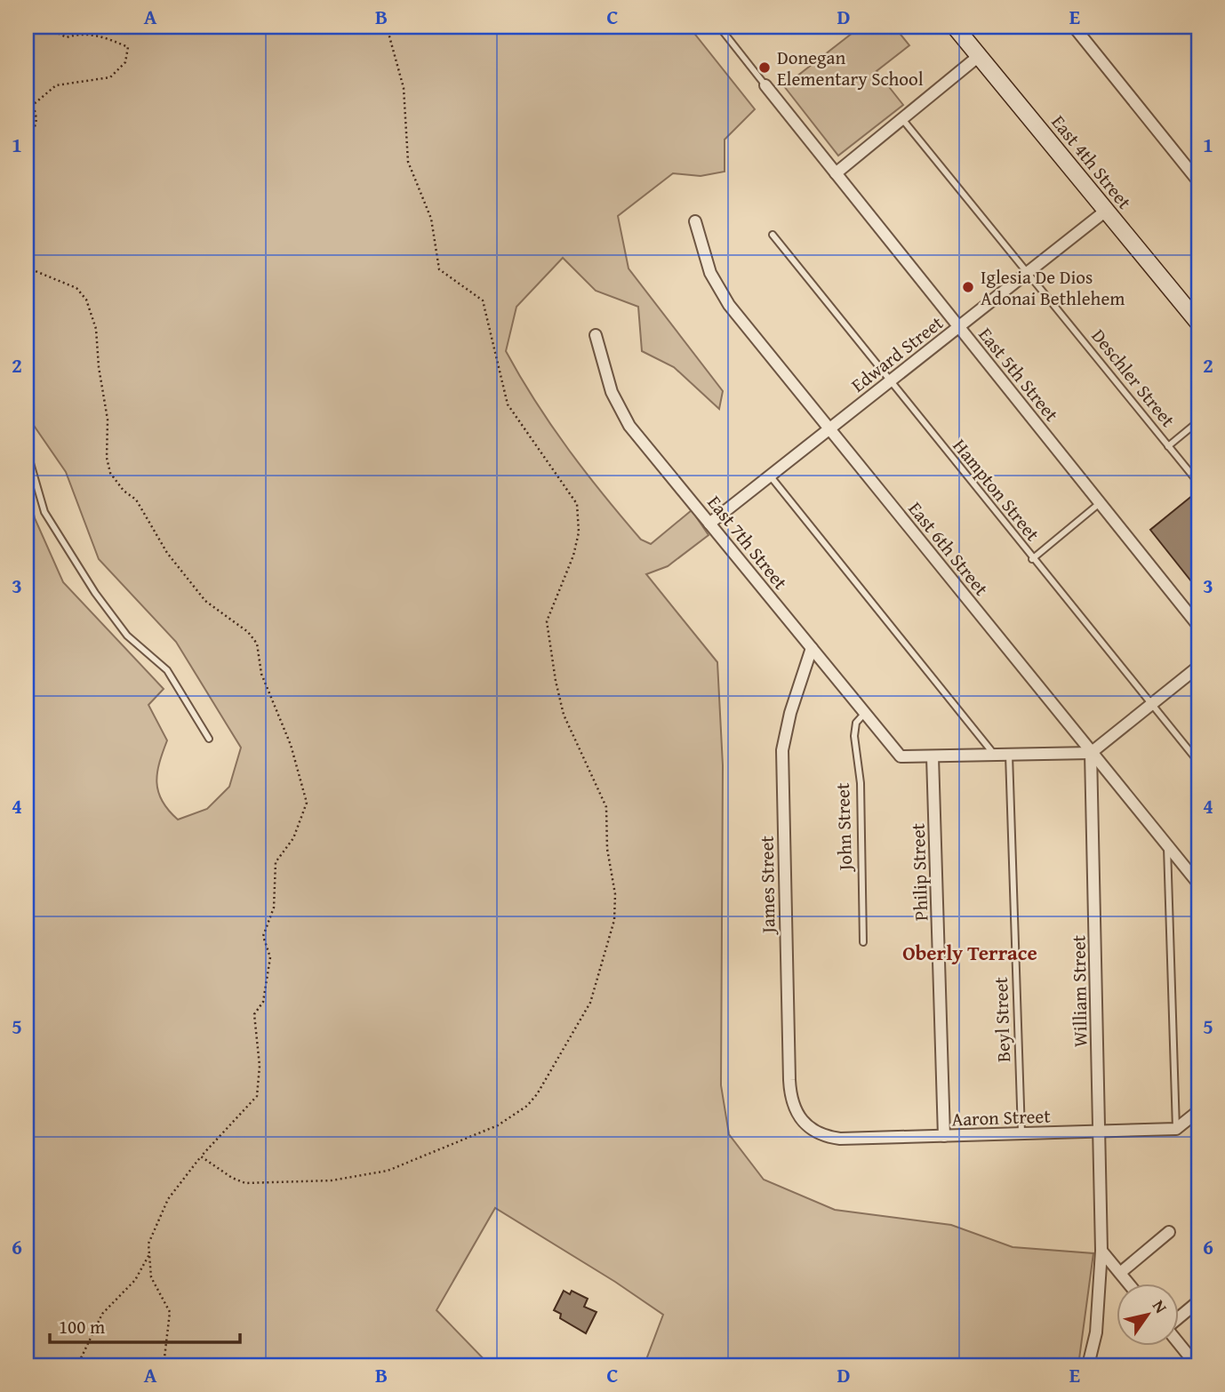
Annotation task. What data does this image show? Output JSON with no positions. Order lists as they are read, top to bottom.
{
  "streets": {
    "main road": ["East 4th Street"],
    "street": [
      "Edward Street",
      "East 5th Street",
      "East 7th Street",
      "East 6th Street",
      "Philip Street",
      "James Street",
      "William Street",
      "Aaron Street"
    ],
    "lane": [
      "Deschler Street",
      "Hampton Street",
      "John Street",
      "Beyl Street"
    ]
  },
  "crossings": [
    ["East 4th Street", "Edward Street"],
    ["Edward Street", "East 5th Street"],
    ["Edward Street", "Deschler Street"],
    ["Edward Street", "Hampton Street"],
    ["Edward Street", "East 7th Street"],
    ["Edward Street", "East 6th Street"],
    ["East 7th Street", "John Street"],
    ["East 7th Street", "Philip Street"],
    ["East 7th Street", "James Street"],
    ["East 6th Street", "William Street"],
    ["Philip Street", "Aaron Street"],
    ["James Street", "Aaron Street"],
    ["William Street", "Aaron Street"],
    ["Beyl Street", "Aaron Street"]
  ],
  "districts": ["Oberly Terrace"],
  "places": ["Donegan Elementary School", "Iglesia De Dios Adonai Bethlehem"],
  "scale_bar": "100 m",
  "north": "top right",
  "grid": {
    "columns": [
      "A",
      "B",
      "C",
      "D",
      "E"
    ],
    "rows": [
      "1",
      "2",
      "3",
      "4",
      "5",
      "6"
    ]
  }
}
